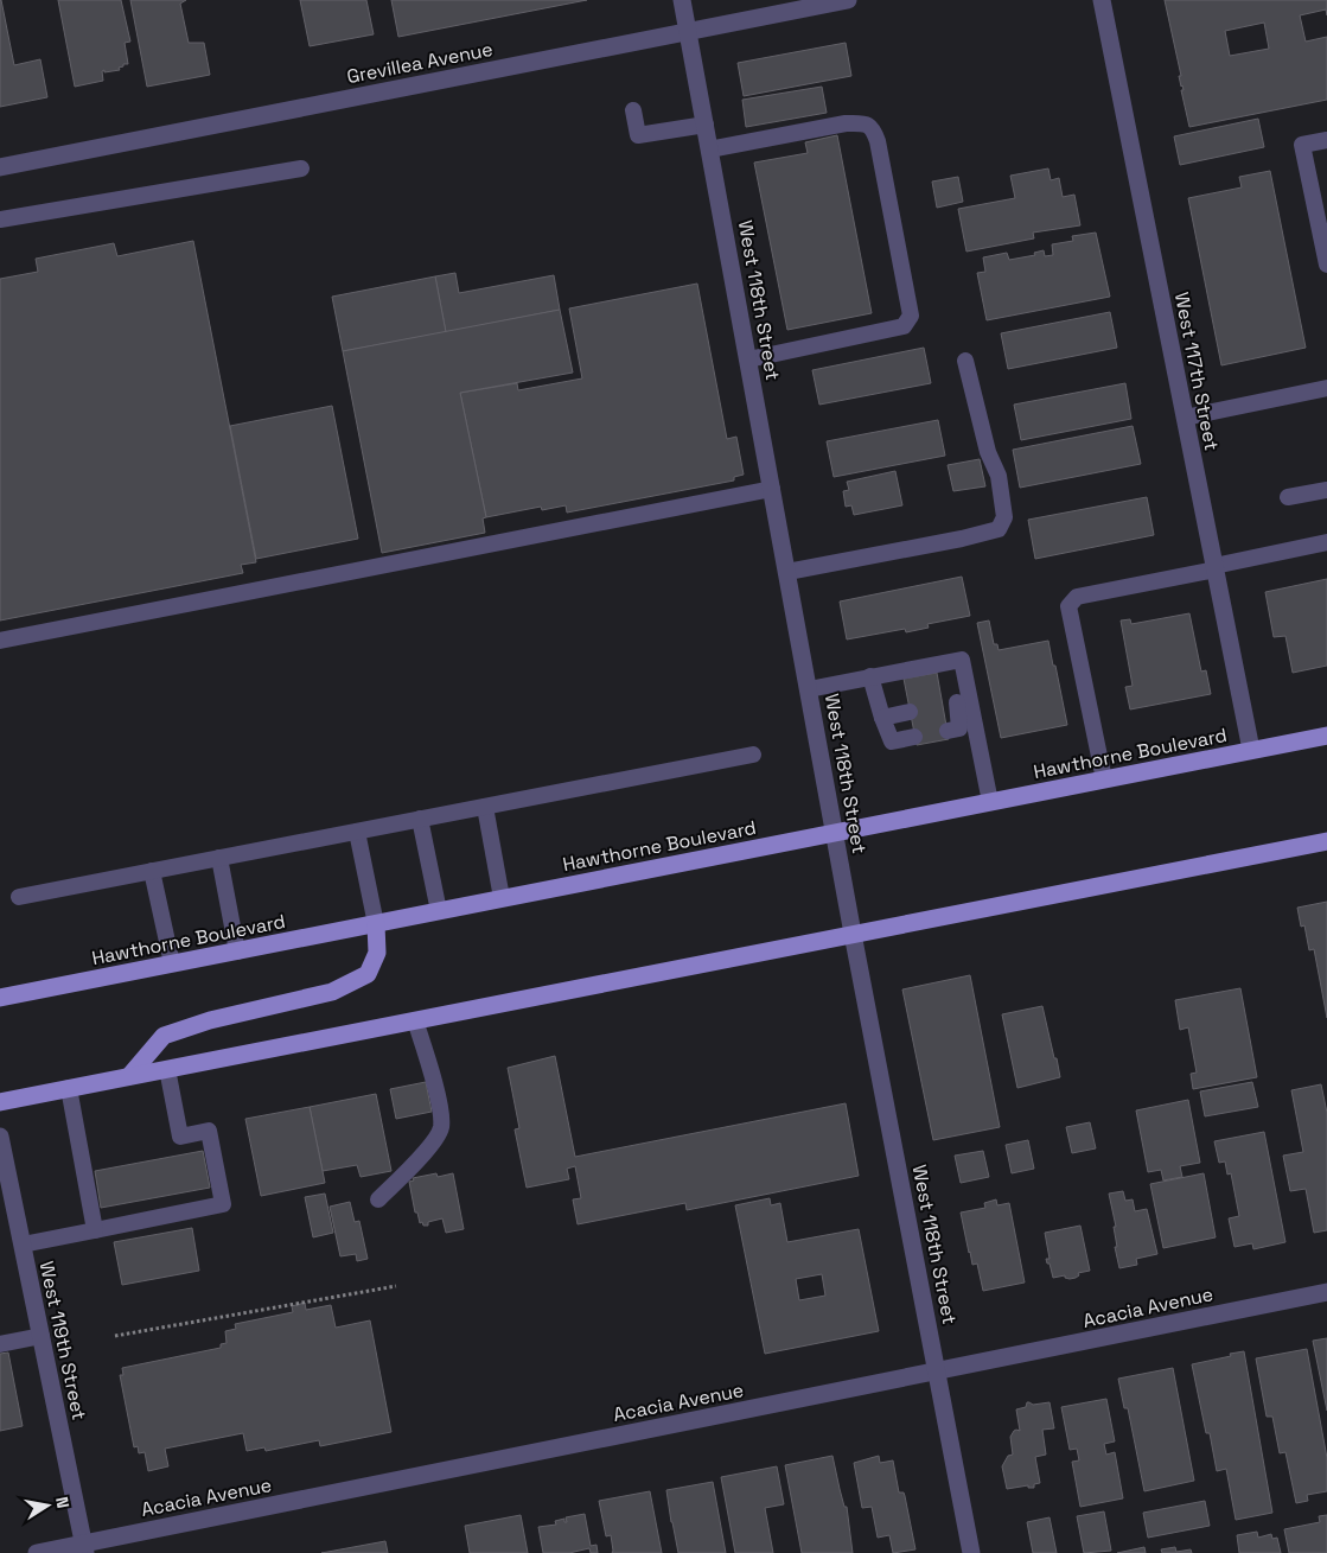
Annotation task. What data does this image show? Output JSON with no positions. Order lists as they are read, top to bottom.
{
  "streets": {
    "main road": ["Hawthorne Boulevard"],
    "street": [
      "Grevillea Avenue",
      "West 118th Street",
      "West 117th Street",
      "Acacia Avenue",
      "West 119th Street"
    ]
  },
  "crossings": [
    ["Grevillea Avenue", "West 118th Street"],
    ["West 118th Street", "Hawthorne Boulevard"],
    ["West 118th Street", "Acacia Avenue"],
    ["West 117th Street", "Hawthorne Boulevard"],
    ["Acacia Avenue", "West 119th Street"]
  ],
  "north": "right"
}
